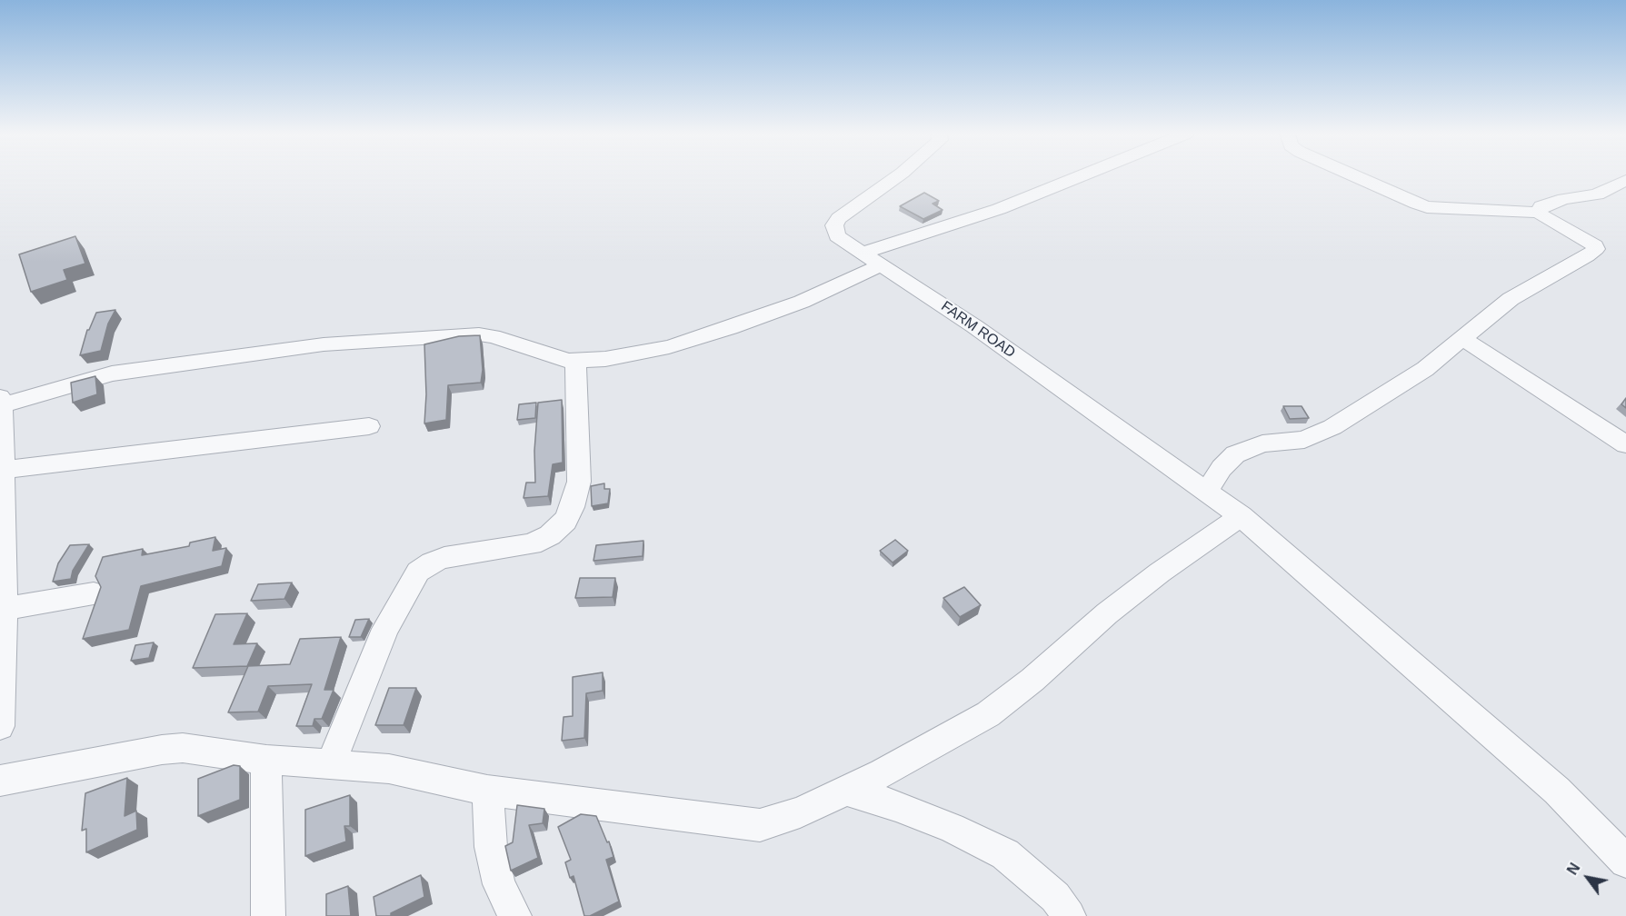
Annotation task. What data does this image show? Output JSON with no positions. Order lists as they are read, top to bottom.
{
  "streets": {
    "street": ["FARM ROAD"]
  },
  "north": "top left"
}
